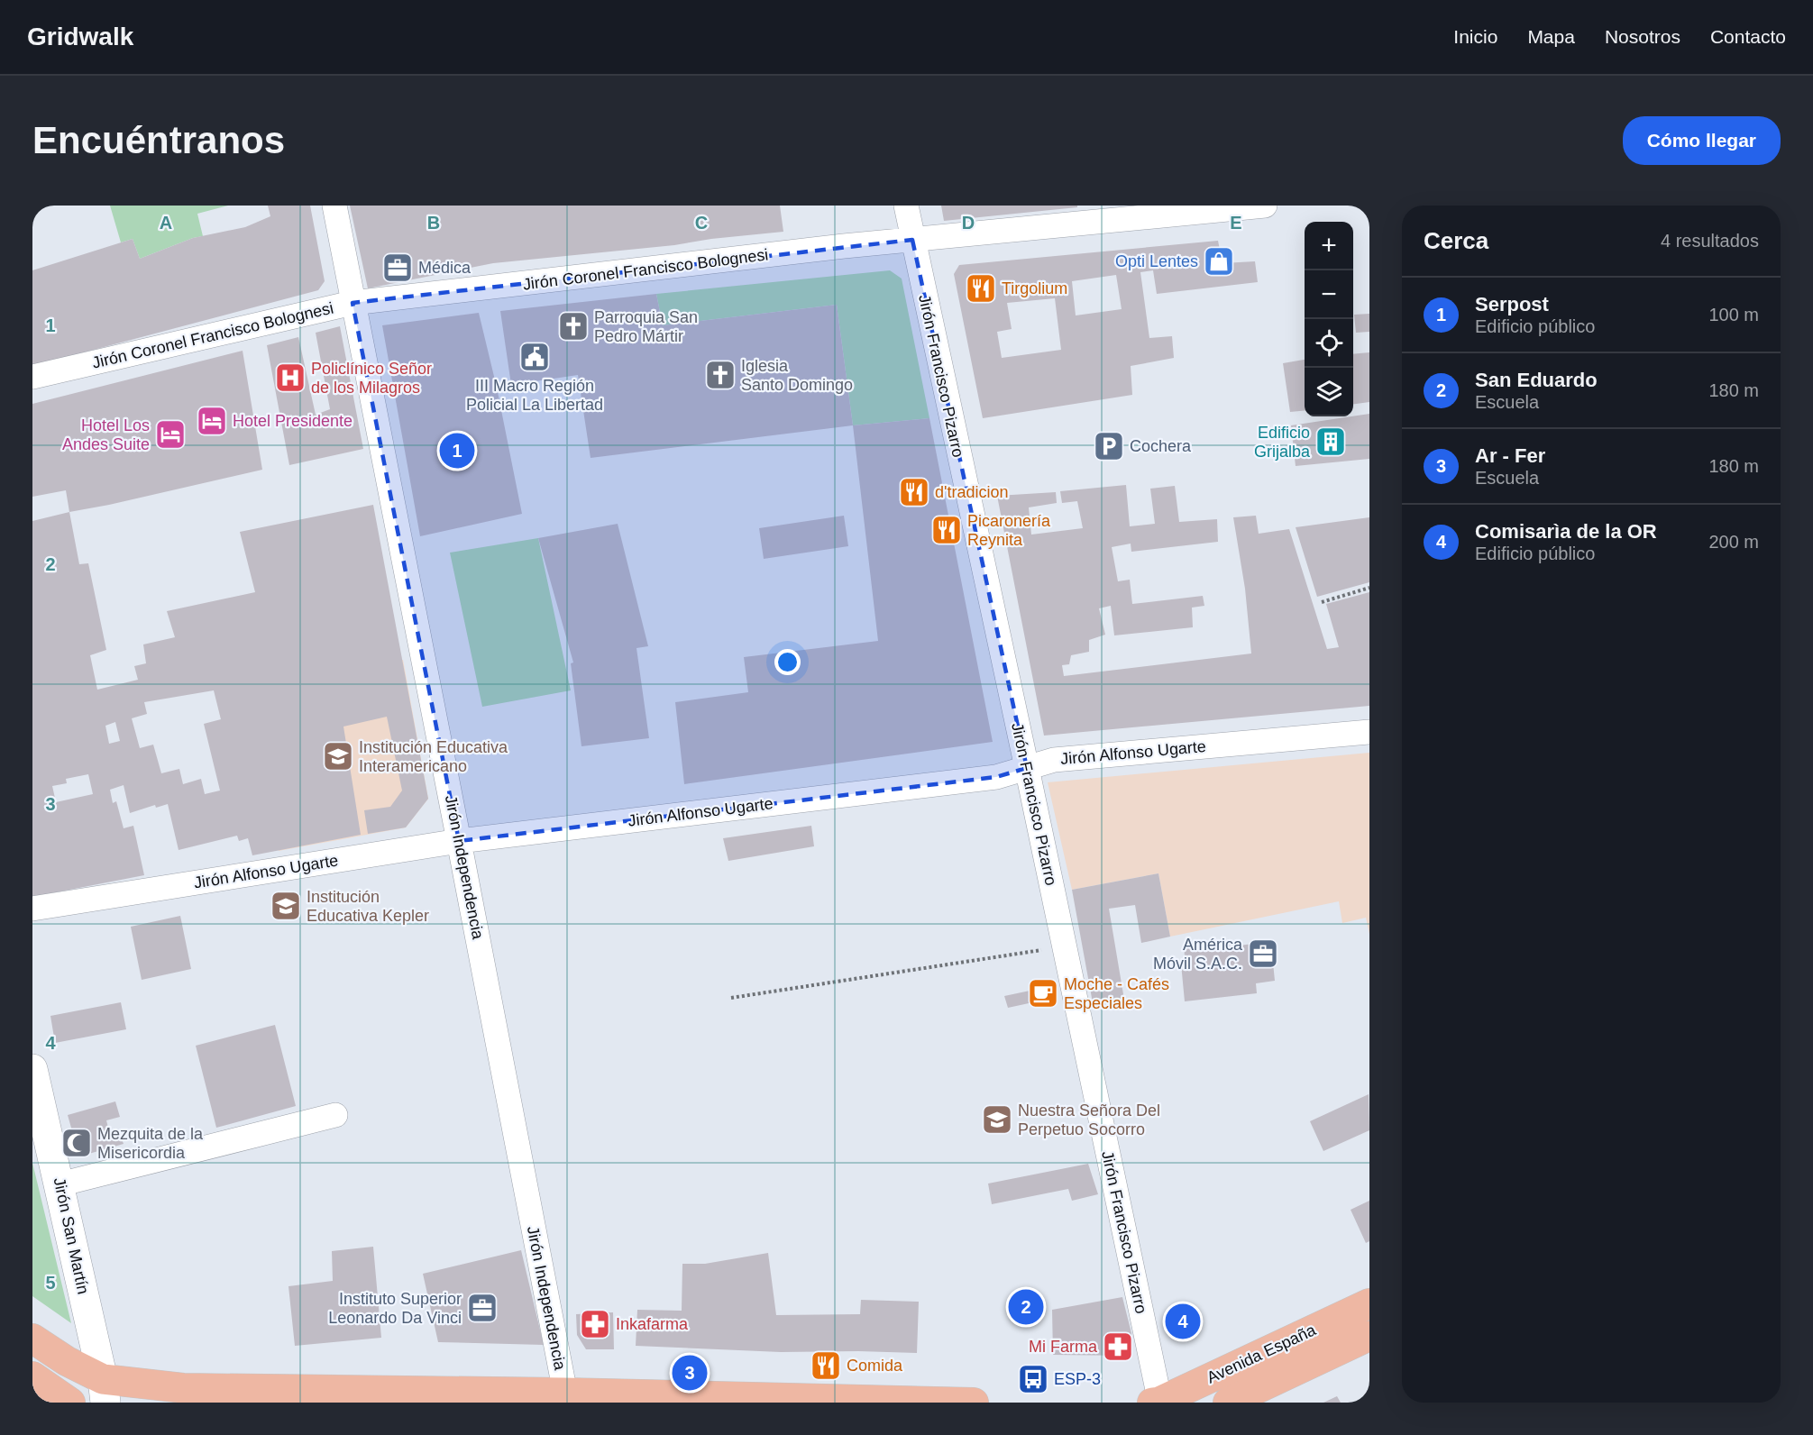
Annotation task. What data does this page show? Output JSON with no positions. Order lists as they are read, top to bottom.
{
  "streets": {
    "main road": ["Avenida España"],
    "street": [
      "Jirón Coronel Francisco Bolognesi",
      "Jirón Francisco Pizarro",
      "Jirón Alfonso Ugarte",
      "Jirón Independencia",
      "Jirón San Martín"
    ]
  },
  "crossings": [
    ["Jirón Coronel Francisco Bolognesi", "Jirón Francisco Pizarro"],
    ["Jirón Coronel Francisco Bolognesi", "Jirón Independencia"],
    ["Jirón Francisco Pizarro", "Jirón Alfonso Ugarte"],
    ["Jirón Francisco Pizarro", "Avenida España"],
    ["Jirón Alfonso Ugarte", "Jirón Independencia"]
  ],
  "places": {
    "shop": ["Opti Lentes"],
    "office": ["Médica", "América Móvil S.A.C.", "Instituto Superior Leonardo Da Vinci"],
    "restaurant": [
      "Tirgolium",
      "d'tradicion",
      "Picaronería Reynita",
      "Comida"
    ],
    "church": ["Parroquia San Pedro Mártir", "Iglesia Santo Domingo"],
    "public building": ["III Macro Región Policial La Libertad"],
    "hospital": ["Policlínico Señor de los Milagros"],
    "hotel": ["Hotel Presidente", "Hotel Los Andes Suite"],
    "building": ["Edificio Grijalba"],
    "parking": ["Cochera"],
    "school or university": ["Institución Educativa Interamericano", "Institución Educativa Kepler", "Nuestra Señora Del Perpetuo Socorro"],
    "cafe": ["Moche - Cafés Especiales"],
    "mosque": ["Mezquita de la Misericordia"],
    "pharmacy": ["Inkafarma", "Mi Farma"],
    "bus stop": ["ESP-3"]
  },
  "page": {
    "header": "Gridwalk",
    "nav": [
      "Inicio",
      "Mapa",
      "Nosotros",
      "Contacto"
    ],
    "buttons": "Cómo llegar",
    "title": "Encuéntranos",
    "heading": ["Cerca", "4 resultados"],
    "map_buttons": ["+", "−"],
    "list": [
      {
        "mark": "1",
        "name": "Serpost",
        "note": "Edificio público",
        "value": "100 m"
      },
      {
        "mark": "2",
        "name": "San Eduardo",
        "note": "Escuela",
        "value": "180 m"
      },
      {
        "mark": "3",
        "name": "Ar - Fer",
        "note": "Escuela",
        "value": "180 m"
      },
      {
        "mark": "4",
        "name": "Comisarìa de la OR",
        "note": "Edificio público",
        "value": "200 m"
      }
    ],
    "pins": [
      "1",
      "2",
      "4",
      "3"
    ]
  },
  "grid": {
    "columns": [
      "A",
      "B",
      "C",
      "D",
      "E"
    ],
    "rows": [
      "1",
      "2",
      "3",
      "4",
      "5"
    ]
  }
}
